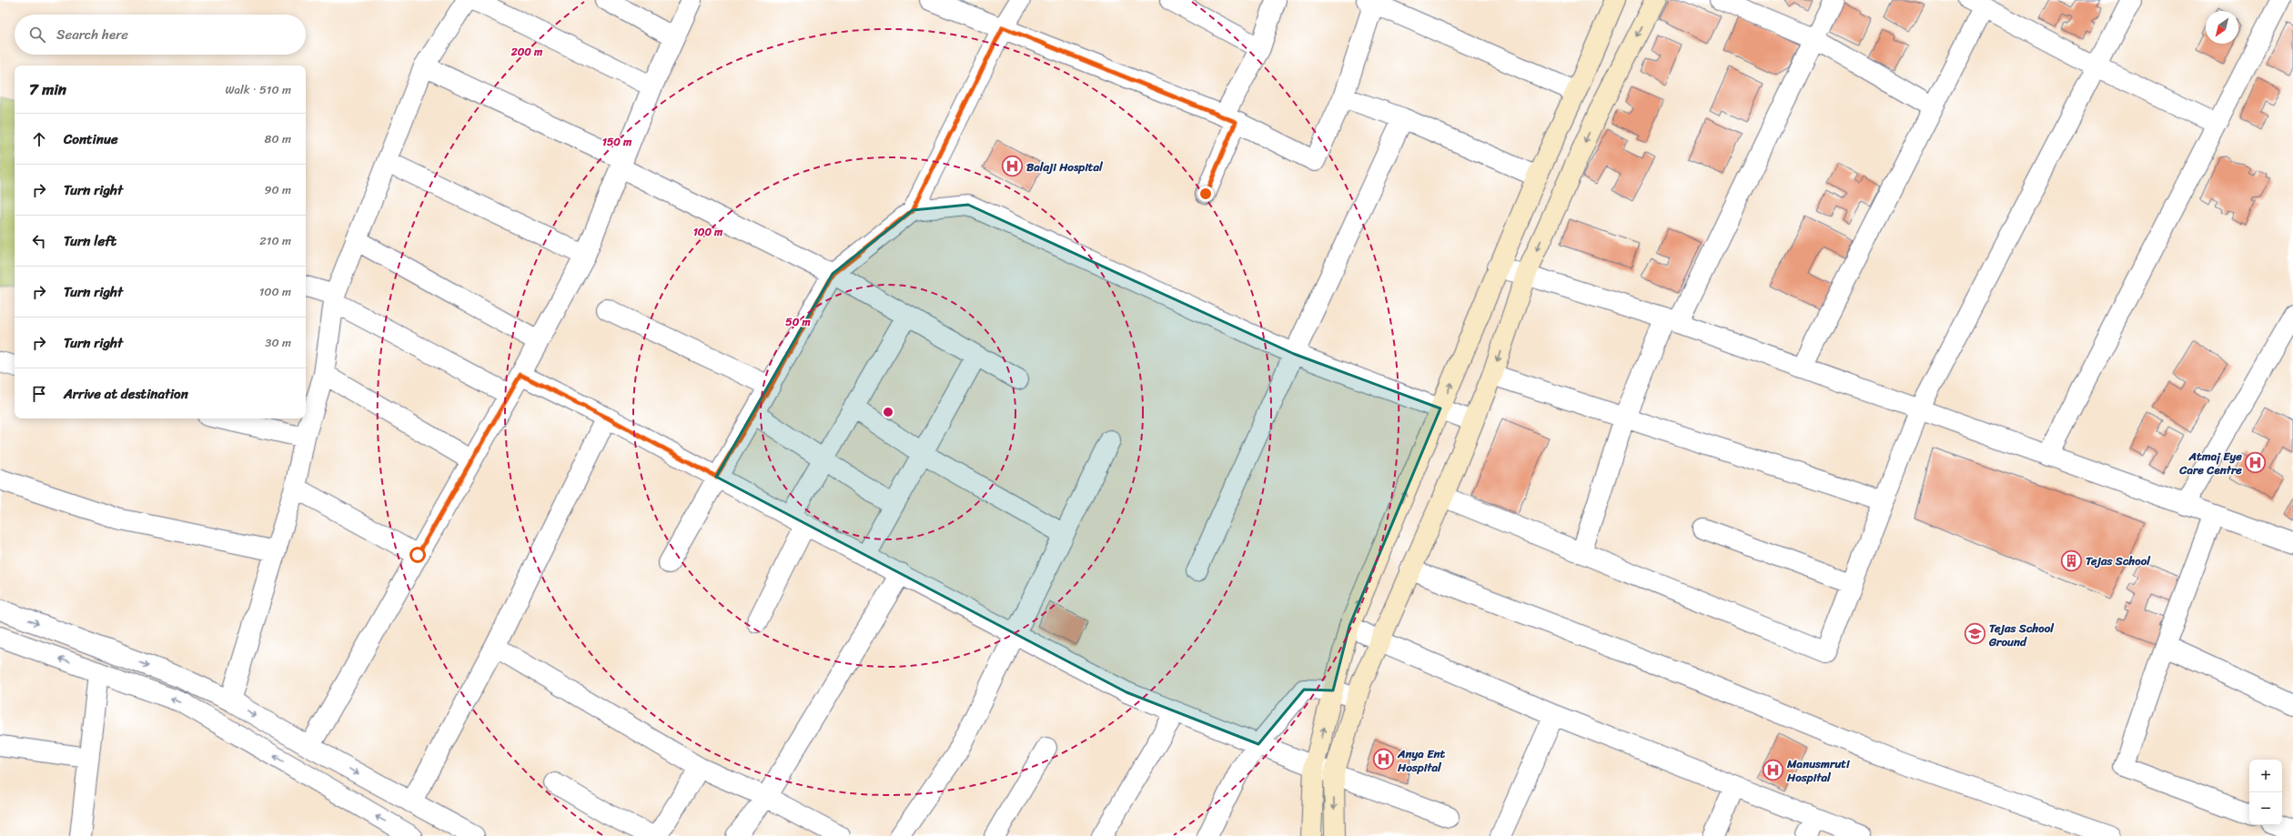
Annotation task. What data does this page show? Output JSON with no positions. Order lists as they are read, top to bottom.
{
  "places": {
    "hospital": [
      "Balaji Hospital",
      "Atmaj Eye Care Centre",
      "Anya Ent Hospital",
      "Manusmruti Hospital"
    ],
    "building": ["Tejas School"],
    "school or university": ["Tejas School Ground"]
  },
  "north": "bottom left",
  "page": {
    "search": "Search here",
    "heading": ["7 min", "Walk · 510 m"],
    "list": [
      ["Continue", "80 m"],
      ["Turn right", "90 m"],
      ["Turn left", "210 m"],
      ["Turn right", "100 m"],
      ["Turn right", "30 m"],
      "Arrive at destination"
    ],
    "map_buttons": ["+", "−"]
  },
  "rings": [
    "200 m",
    "150 m",
    "100 m",
    "50 m"
  ]
}
